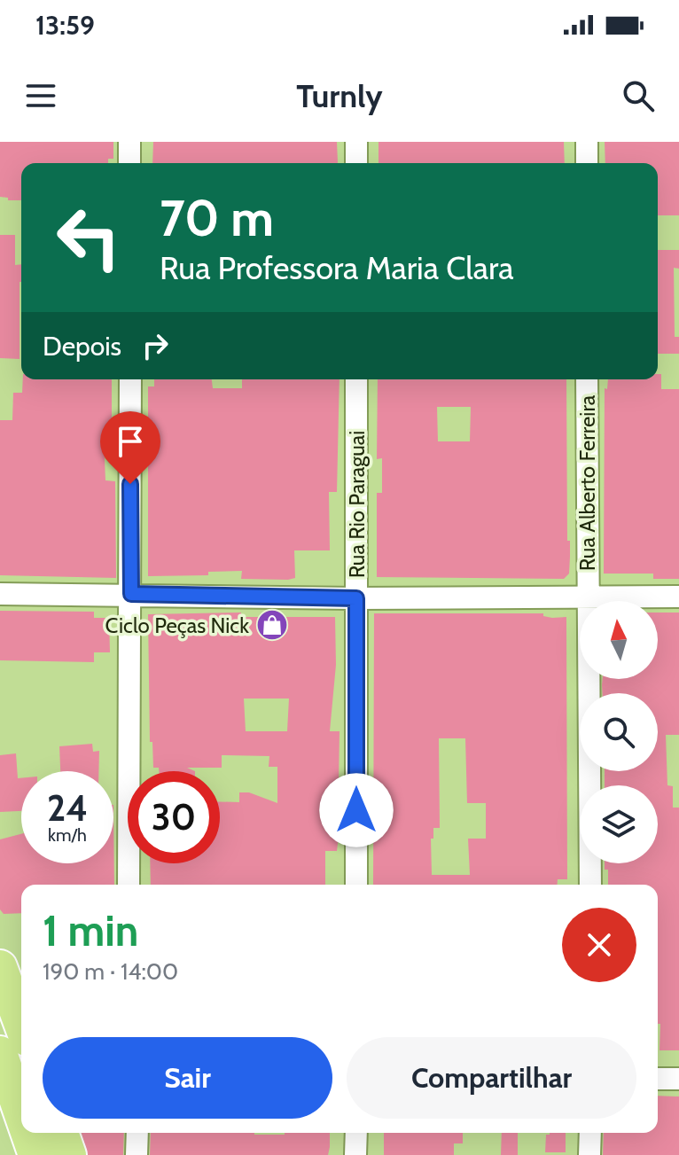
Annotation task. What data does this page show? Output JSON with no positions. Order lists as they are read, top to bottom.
{
  "streets": {
    "street": ["Rua Alberto Ferreira", "Rua Rio Paraguai"]
  },
  "places": {
    "shop": ["Ciclo Peças Nick"]
  },
  "north": "top",
  "page": {
    "status": "13:59",
    "header": "Turnly",
    "turn": ["70 m", "Rua Professora Maria Clara"],
    "then": "Depois",
    "speed": "24 km/h",
    "limit": "30",
    "heading": ["1 min", "190 m · 14:00"],
    "buttons": ["Sair", "Compartilhar"]
  }
}
